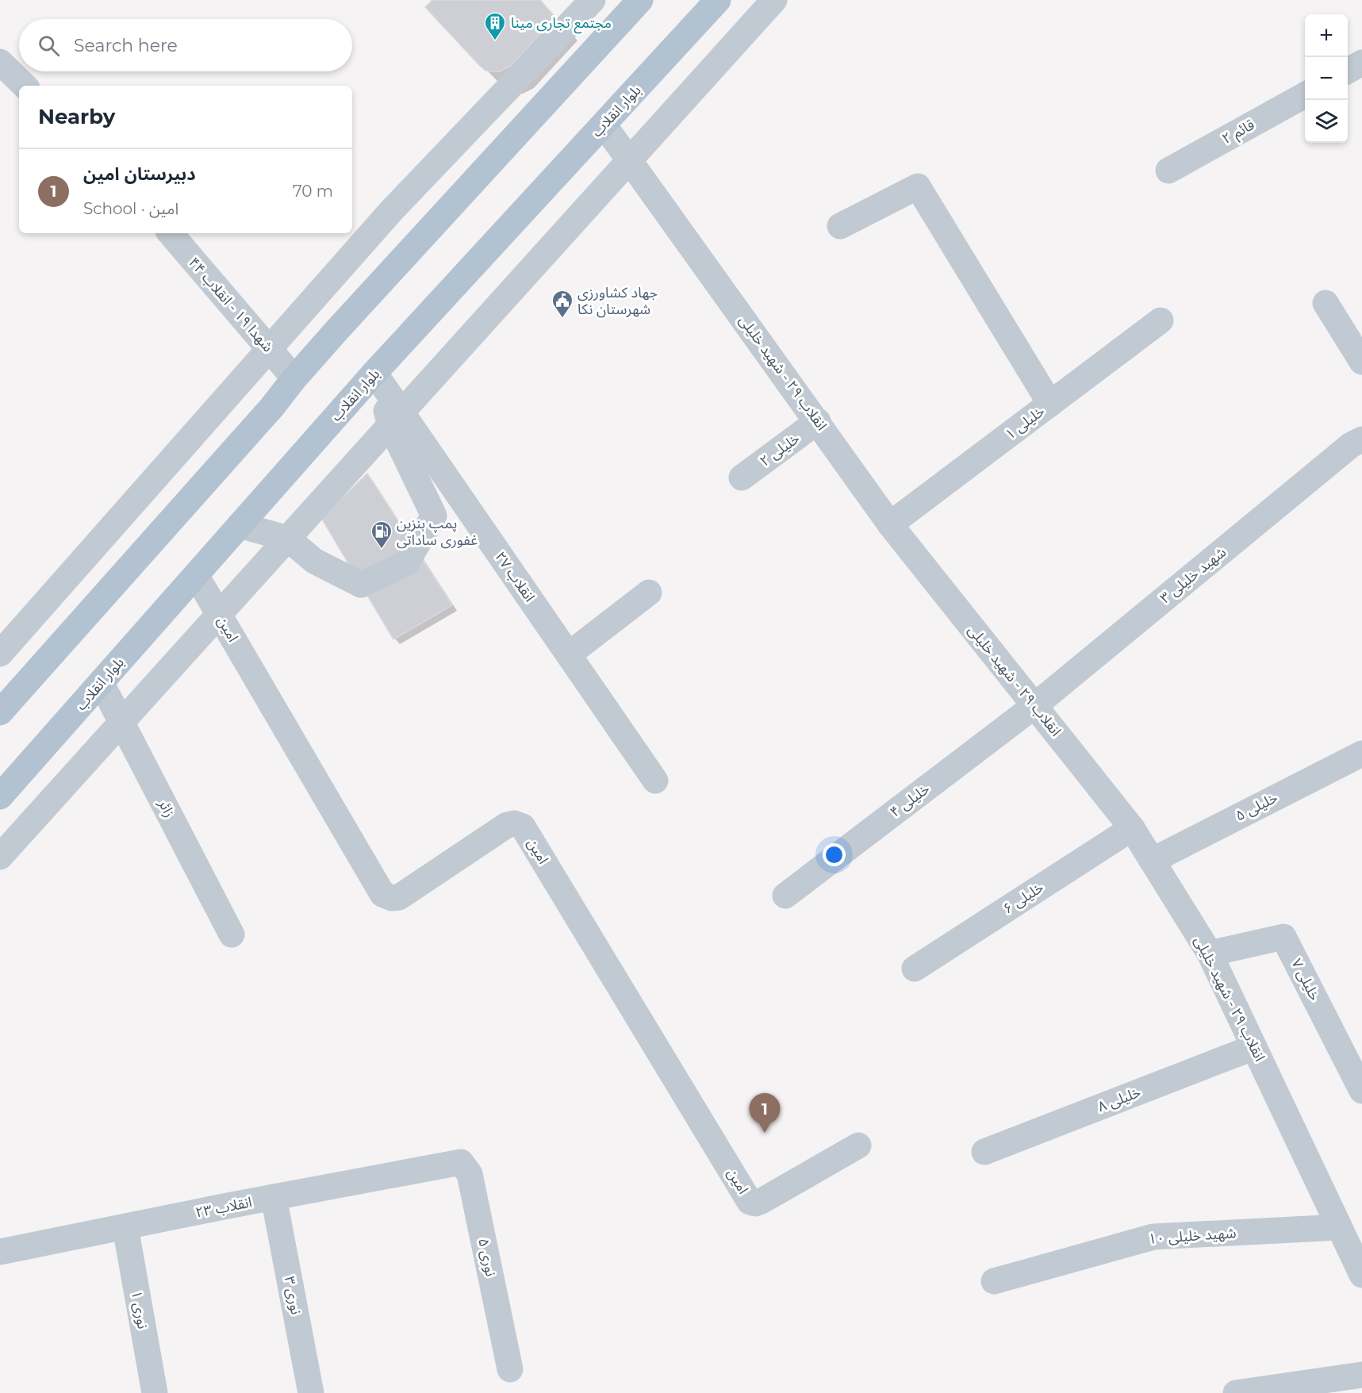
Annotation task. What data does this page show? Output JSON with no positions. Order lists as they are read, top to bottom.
{
  "streets": {
    "main road": ["بلوار انقلاب"],
    "street": [
      "قائم ٢",
      "شهدا ۱۹ - انقلاب ۴۴",
      "انقلاب ۲۹ - شهید خلیلی",
      "خلیلی ۱",
      "خلیلی ۲",
      "شهید خلیلی ۳",
      "انقلاب ۲۷",
      "امین",
      "خلیلی ۴",
      "خلیلی ۵",
      "زائر",
      "خلیلی ۶",
      "خلیلی ۷",
      "خلیلی ۸",
      "انقلاب ۲۳",
      "شهید خلیلی ۱۰",
      "نوری ۵",
      "نوری ۳",
      "نوری ۱"
    ]
  },
  "crossings": [
    ["بلوار انقلاب", "انقلاب ۲۹ - شهید خلیلی"],
    ["بلوار انقلاب", "انقلاب ۲۷"],
    ["بلوار انقلاب", "امین"],
    ["بلوار انقلاب", "زائر"],
    ["انقلاب ۲۹ - شهید خلیلی", "خلیلی ۱"],
    ["انقلاب ۲۹ - شهید خلیلی", "خلیلی ۲"],
    ["انقلاب ۲۹ - شهید خلیلی", "شهید خلیلی ۳"],
    ["انقلاب ۲۹ - شهید خلیلی", "خلیلی ۴"],
    ["انقلاب ۲۹ - شهید خلیلی", "خلیلی ۵"],
    ["انقلاب ۲۹ - شهید خلیلی", "خلیلی ۶"],
    ["انقلاب ۲۹ - شهید خلیلی", "خلیلی ۷"],
    ["انقلاب ۲۹ - شهید خلیلی", "خلیلی ۸"],
    ["انقلاب ۲۹ - شهید خلیلی", "شهید خلیلی ۱۰"],
    ["شهید خلیلی ۳", "خلیلی ۴"],
    ["انقلاب ۲۳", "نوری ۵"],
    ["انقلاب ۲۳", "نوری ۳"],
    ["انقلاب ۲۳", "نوری ۱"]
  ],
  "places": {
    "building": ["مجتمع تجاری مینا"],
    "public building": ["جهاد کشاورزی شهرستان نکا"],
    "fuel station": ["پمپ بنزین غفوری ساداتی"]
  },
  "page": {
    "map_buttons": ["+", "−"],
    "search": "Search here",
    "heading": "Nearby",
    "list": [
      {
        "mark": "1",
        "name": "دبیرستان امین",
        "note": "School · امین",
        "value": "70 m"
      }
    ],
    "pins": "1"
  }
}
